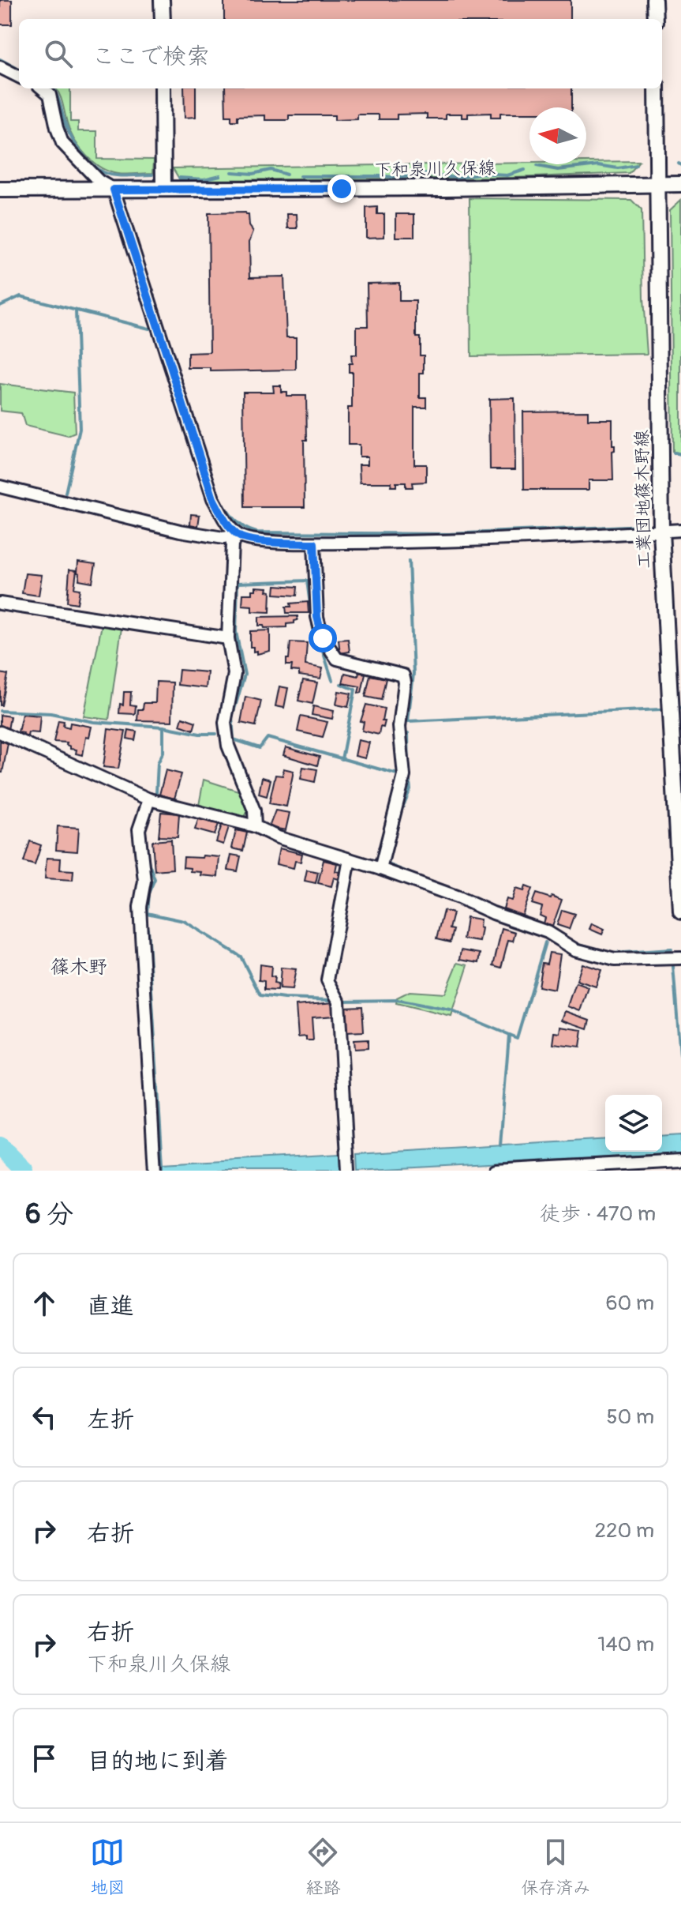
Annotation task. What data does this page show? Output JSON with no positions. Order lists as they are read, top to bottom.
{
  "streets": {
    "street": ["下和泉川久保線", "工業団地篠木野線"]
  },
  "crossings": [
    ["下和泉川久保線", "工業団地篠木野線"]
  ],
  "districts": ["篠木野"],
  "north": "left",
  "page": {
    "search": "ここで検索",
    "heading": ["6 分", "徒歩 · 470 m"],
    "list": [
      ["直進", "60 m"],
      ["左折", "50 m"],
      ["右折", "220 m"],
      ["右折", "下和泉川久保線", "140 m"],
      "目的地に到着"
    ],
    "nav": ["地図", "経路", "保存済み"]
  }
}
